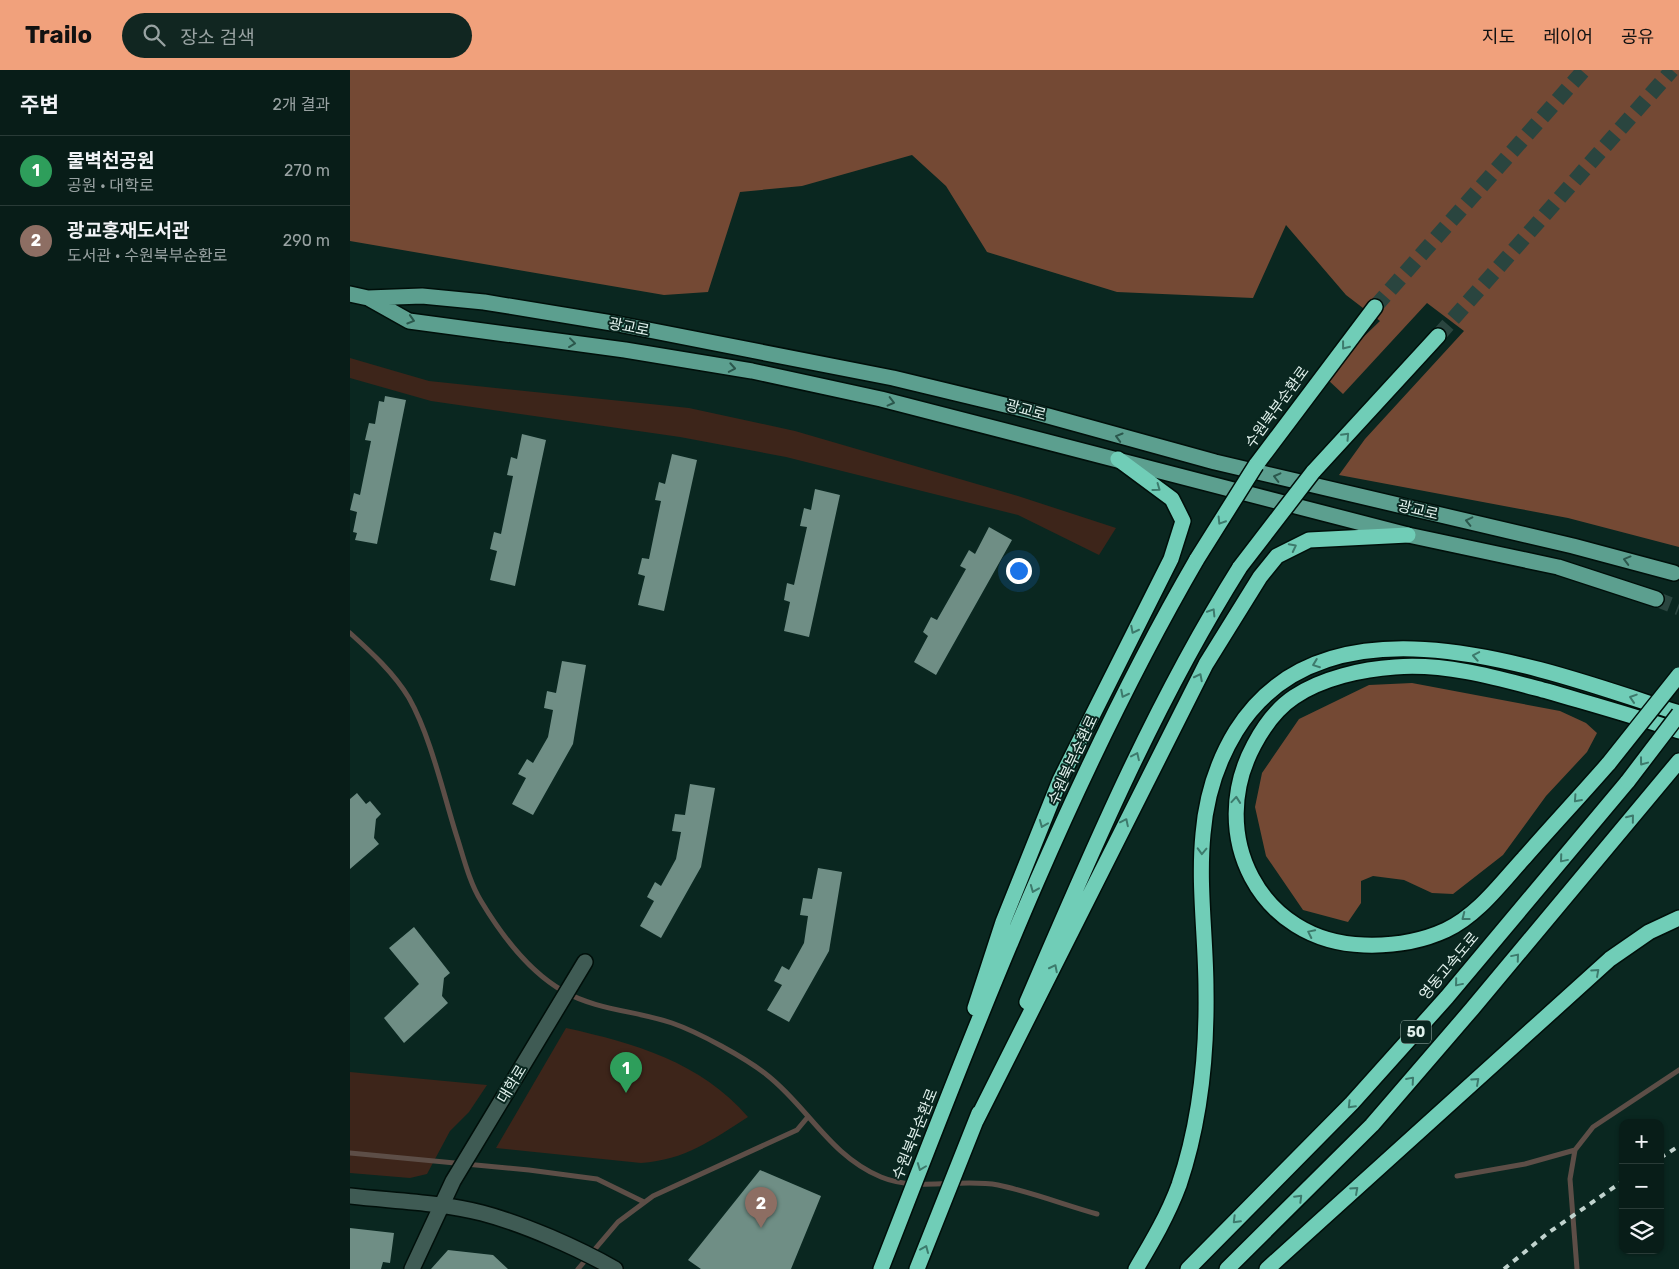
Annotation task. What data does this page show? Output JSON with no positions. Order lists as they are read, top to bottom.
{
  "streets": {
    "highway": ["수원북부순환로", "영동고속도로", "50"],
    "main road": ["광교로"],
    "street": ["대학로"]
  },
  "page": {
    "header": "Trailo",
    "search": "장소 검색",
    "nav": ["지도", "레이어", "공유"],
    "heading": ["주변", "2개 결과"],
    "list": [
      {
        "mark": "1",
        "name": "물벽천공원",
        "note": "공원 · 대학로",
        "value": "270 m"
      },
      {
        "mark": "2",
        "name": "광교홍재도서관",
        "note": "도서관 · 수원북부순환로",
        "value": "290 m"
      }
    ],
    "pins": ["1", "2"],
    "map_buttons": ["+", "−"]
  }
}
